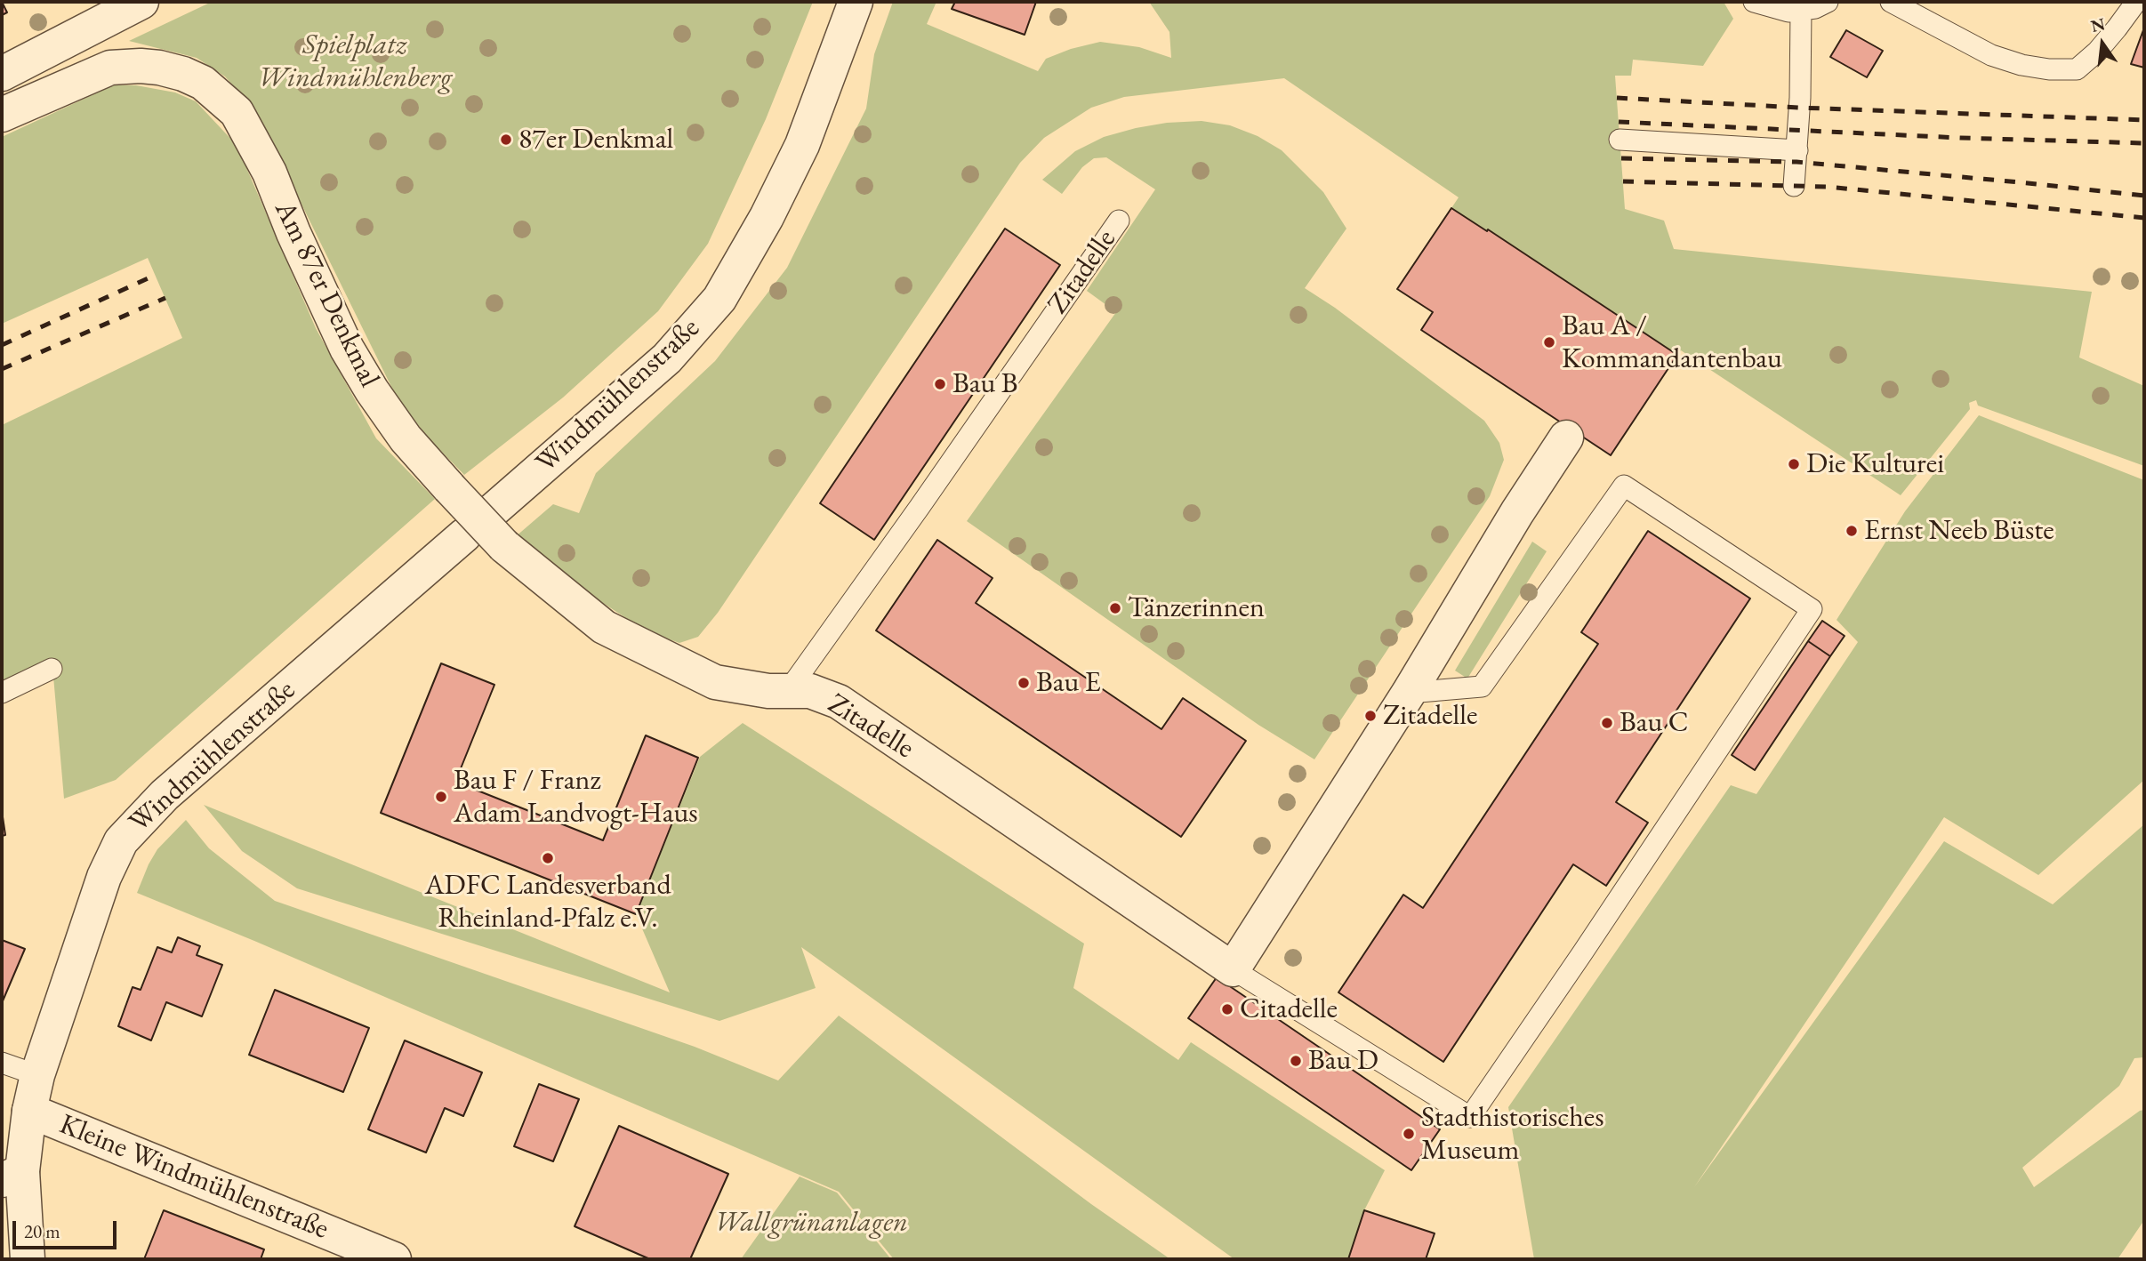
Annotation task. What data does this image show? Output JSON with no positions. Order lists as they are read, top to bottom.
{
  "streets": {
    "street": [
      "Zitadelle",
      "Am 87er Denkmal",
      "Windmühlenstraße",
      "Kleine Windmühlenstraße"
    ]
  },
  "crossings": [
    ["Zitadelle", "Am 87er Denkmal"],
    ["Windmühlenstraße", "Kleine Windmühlenstraße"]
  ],
  "parks": ["Spielplatz Windmühlenberg", "Wallgrünanlagen"],
  "places": [
    "87er Denkmal",
    "Bau A / Kommandantenbau",
    "Bau B",
    "Die Kulturei",
    "Ernst Neeb Büste",
    "Tänzerinnen",
    "Bau E",
    "Zitadelle",
    "Bau C",
    "Bau F / Franz Adam Landvogt-Haus",
    "ADFC Landesverband Rheinland-Pfalz e.V.",
    "Citadelle",
    "Bau D",
    "Stadthistorisches Museum"
  ],
  "scale_bar": "20 m",
  "north": "top"
}
